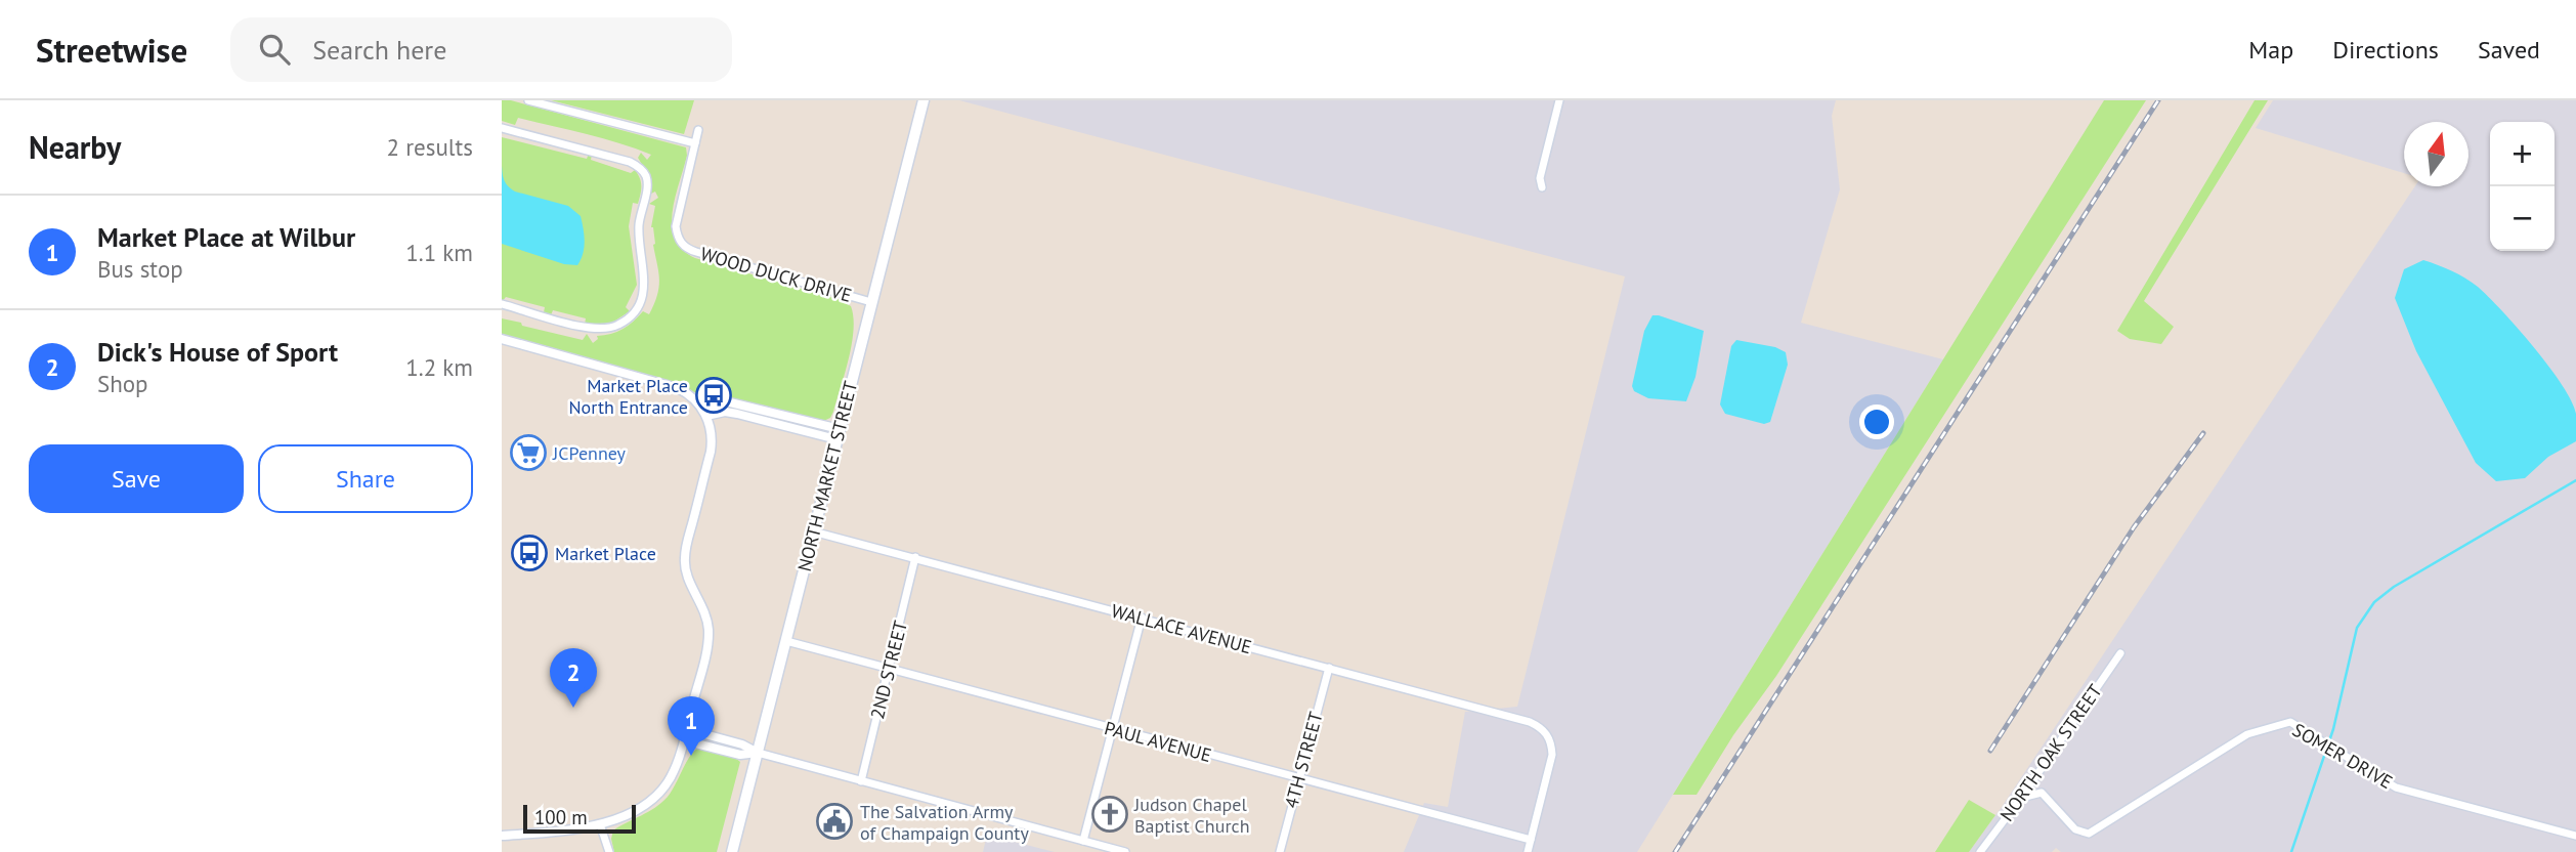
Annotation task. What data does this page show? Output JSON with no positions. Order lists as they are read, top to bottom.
{
  "streets": {
    "main road": ["NORTH MARKET STREET"],
    "street": [
      "WOOD DUCK DRIVE",
      "WALLACE AVENUE",
      "2ND STREET",
      "PAUL AVENUE",
      "NORTH OAK STREET",
      "SOMER DRIVE",
      "4TH STREET"
    ]
  },
  "crossings": [
    ["WOOD DUCK DRIVE", "NORTH MARKET STREET"],
    ["NORTH MARKET STREET", "WALLACE AVENUE"],
    ["NORTH MARKET STREET", "PAUL AVENUE"],
    ["WALLACE AVENUE", "2ND STREET"],
    ["WALLACE AVENUE", "PAUL AVENUE"],
    ["WALLACE AVENUE", "4TH STREET"],
    ["2ND STREET", "PAUL AVENUE"],
    ["PAUL AVENUE", "4TH STREET"],
    ["NORTH OAK STREET", "SOMER DRIVE"]
  ],
  "places": {
    "bus stop": ["Market Place North Entrance", "Market Place"],
    "supermarket": ["JCPenney"],
    "church": ["Judson Chapel Baptist Church"],
    "public building": ["The Salvation Army of Champaign County"]
  },
  "scale_bar": "100 m",
  "north": "top",
  "page": {
    "header": "Streetwise",
    "search": "Search here",
    "nav": ["Map", "Directions", "Saved"],
    "heading": ["Nearby", "2 results"],
    "map_buttons": ["+", "−"],
    "list": [
      {
        "mark": "1",
        "name": "Market Place at Wilbur",
        "note": "Bus stop",
        "value": "1.1 km"
      },
      {
        "mark": "2",
        "name": "Dick's House of Sport",
        "note": "Shop",
        "value": "1.2 km"
      }
    ],
    "buttons": ["Save", "Share"],
    "pins": ["2", "1"],
    "scale": "100 m"
  }
}
